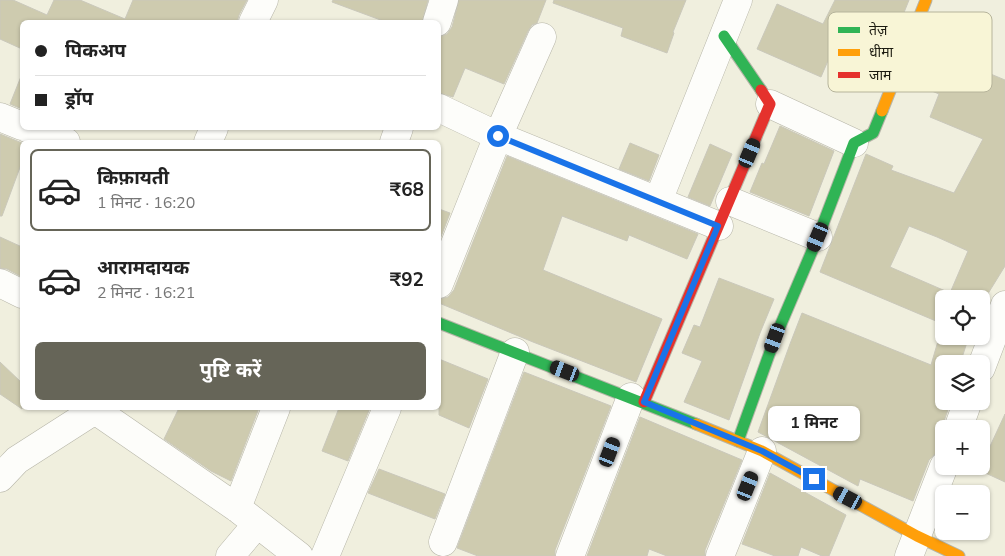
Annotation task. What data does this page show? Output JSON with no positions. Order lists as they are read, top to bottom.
{
  "legend": ["तेज़", "धीमा", "जाम"],
  "page": {
    "banner": ["पिकअप", "ड्रॉप"],
    "list": [
      {
        "name": "किफ़ायती",
        "note": "1 मिनट · 16:20",
        "value": "₹68"
      },
      {
        "name": "आरामदायक",
        "note": "2 मिनट · 16:21",
        "value": "₹92"
      }
    ],
    "map_buttons": ["+", "−"],
    "buttons": "पुष्टि करें",
    "bubble": "1 मिनट"
  }
}
